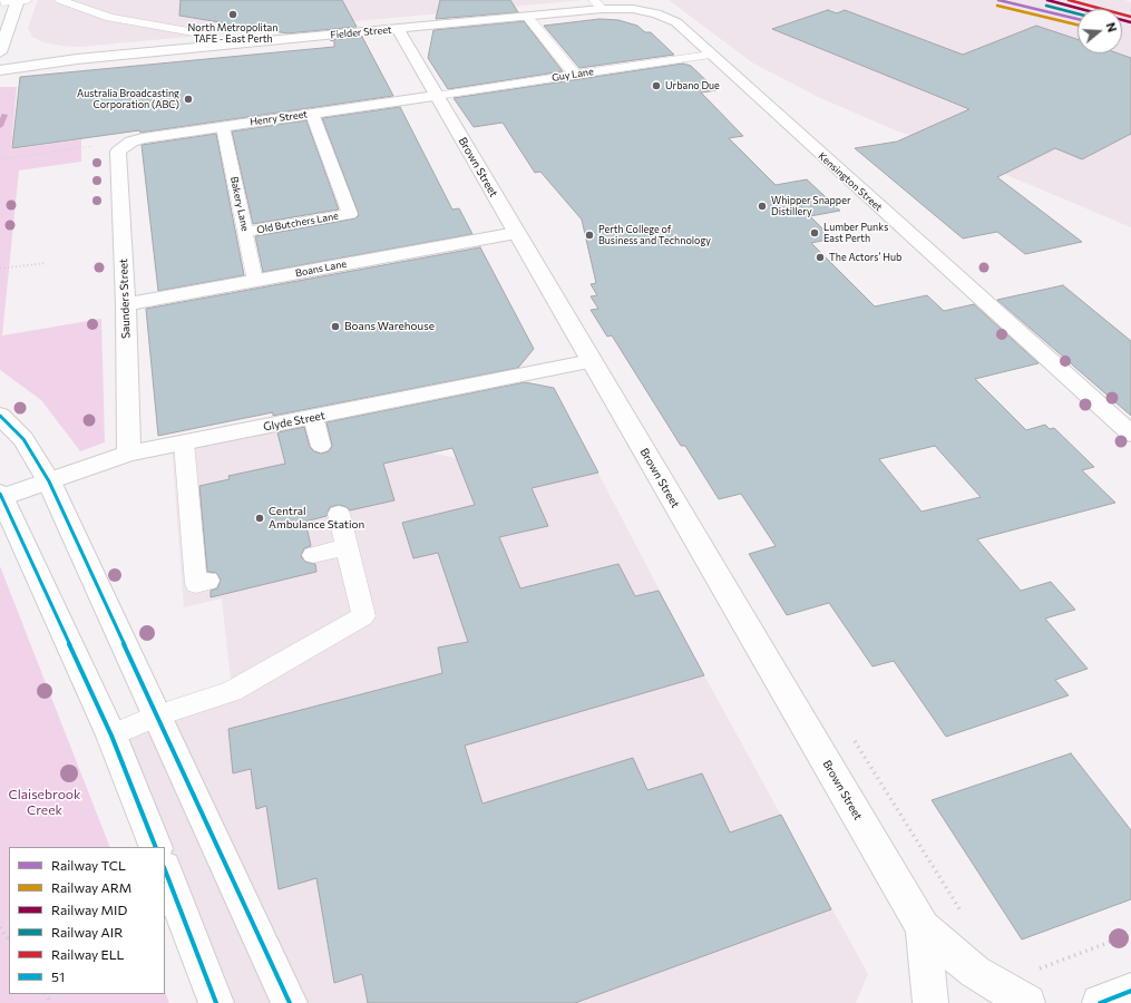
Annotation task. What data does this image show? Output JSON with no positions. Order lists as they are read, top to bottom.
{
  "streets": {
    "main road": [
      "Fielder Street",
      "Henry Street",
      "Brown Street",
      "Kensington Street",
      "Boans Lane",
      "Saunders Street",
      "Glyde Street"
    ],
    "lane": ["Guy Lane", "Bakery Lane", "Old Butchers Lane"]
  },
  "crossings": [
    ["Fielder Street", "Brown Street"],
    ["Fielder Street", "Kensington Street"],
    ["Guy Lane", "Henry Street"],
    ["Guy Lane", "Brown Street"],
    ["Guy Lane", "Kensington Street"],
    ["Henry Street", "Brown Street"],
    ["Henry Street", "Bakery Lane"],
    ["Henry Street", "Old Butchers Lane"],
    ["Henry Street", "Saunders Street"],
    ["Brown Street", "Boans Lane"],
    ["Brown Street", "Glyde Street"],
    ["Bakery Lane", "Old Butchers Lane"],
    ["Bakery Lane", "Boans Lane"],
    ["Boans Lane", "Saunders Street"],
    ["Saunders Street", "Glyde Street"]
  ],
  "parks": ["Claisebrook Creek"],
  "places": [
    "North Metropolitan TAFE - East Perth",
    "Urbano Due",
    "Australia Broadcasting Corporation (ABC)",
    "Whipper Snapper Distillery",
    "Lumber Punks East Perth",
    "Perth College of Business and Technology",
    "The Actors’ Hub",
    "Boans Warehouse",
    "Central Ambulance Station"
  ],
  "lines": [
    "rail line TCL",
    "rail line MID",
    "rail line ELL",
    "rail line ARM",
    "rail line AIR",
    "transit line 51"
  ],
  "legend": [
    "Railway TCL",
    "Railway ARM",
    "Railway MID",
    "Railway AIR",
    "Railway ELL",
    "51"
  ],
  "north": "right"
}
